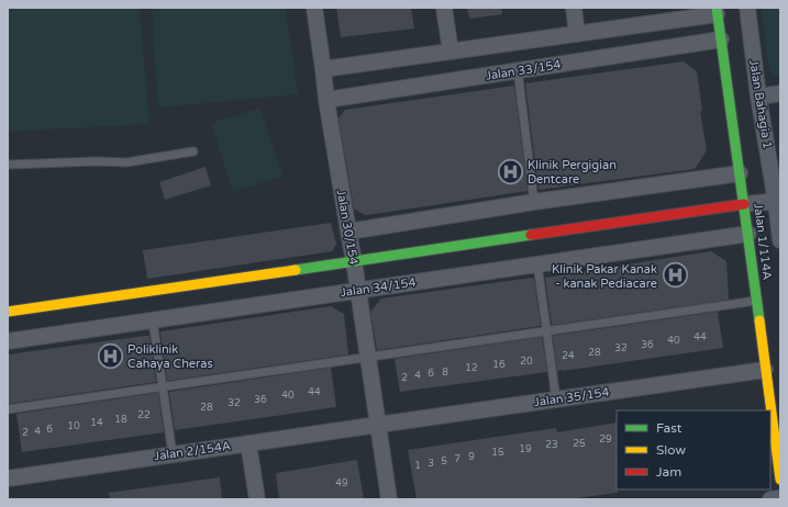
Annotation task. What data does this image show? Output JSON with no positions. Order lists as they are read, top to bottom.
{
  "streets": {
    "street": [
      "Jalan 33/154",
      "Jalan Bahagia 1",
      "Jalan 30/154",
      "Jalan 1/114A",
      "Jalan 34/154",
      "Jalan 35/154",
      "Jalan 2/154A"
    ]
  },
  "crossings": [
    ["Jalan 33/154", "Jalan 30/154"],
    ["Jalan 33/154", "Jalan 1/114A"],
    ["Jalan 30/154", "Jalan 34/154"],
    ["Jalan 30/154", "Jalan 35/154"],
    ["Jalan 30/154", "Jalan 2/154A"],
    ["Jalan 1/114A", "Jalan 34/154"],
    ["Jalan 1/114A", "Jalan 35/154"],
    ["Jalan 35/154", "Jalan 2/154A"]
  ],
  "places": {
    "hospital": ["Klinik Pergigian Dentcare", "Klinik Pakar Kanak - kanak Pediacare", "Poliklinik Cahaya Cheras"]
  },
  "house_numbers": [
    "44",
    "40",
    "36",
    "32",
    "28",
    "24",
    "20",
    "16",
    "12",
    "8",
    "6",
    "4",
    "2",
    "44",
    "40",
    "36",
    "32",
    "28",
    "22",
    "18",
    "14",
    "10",
    "6",
    "4",
    "2",
    "29",
    "25",
    "23",
    "19",
    "15",
    "9",
    "7",
    "5",
    "3",
    "1",
    "49"
  ],
  "legend": ["Fast", "Slow", "Jam"]
}
